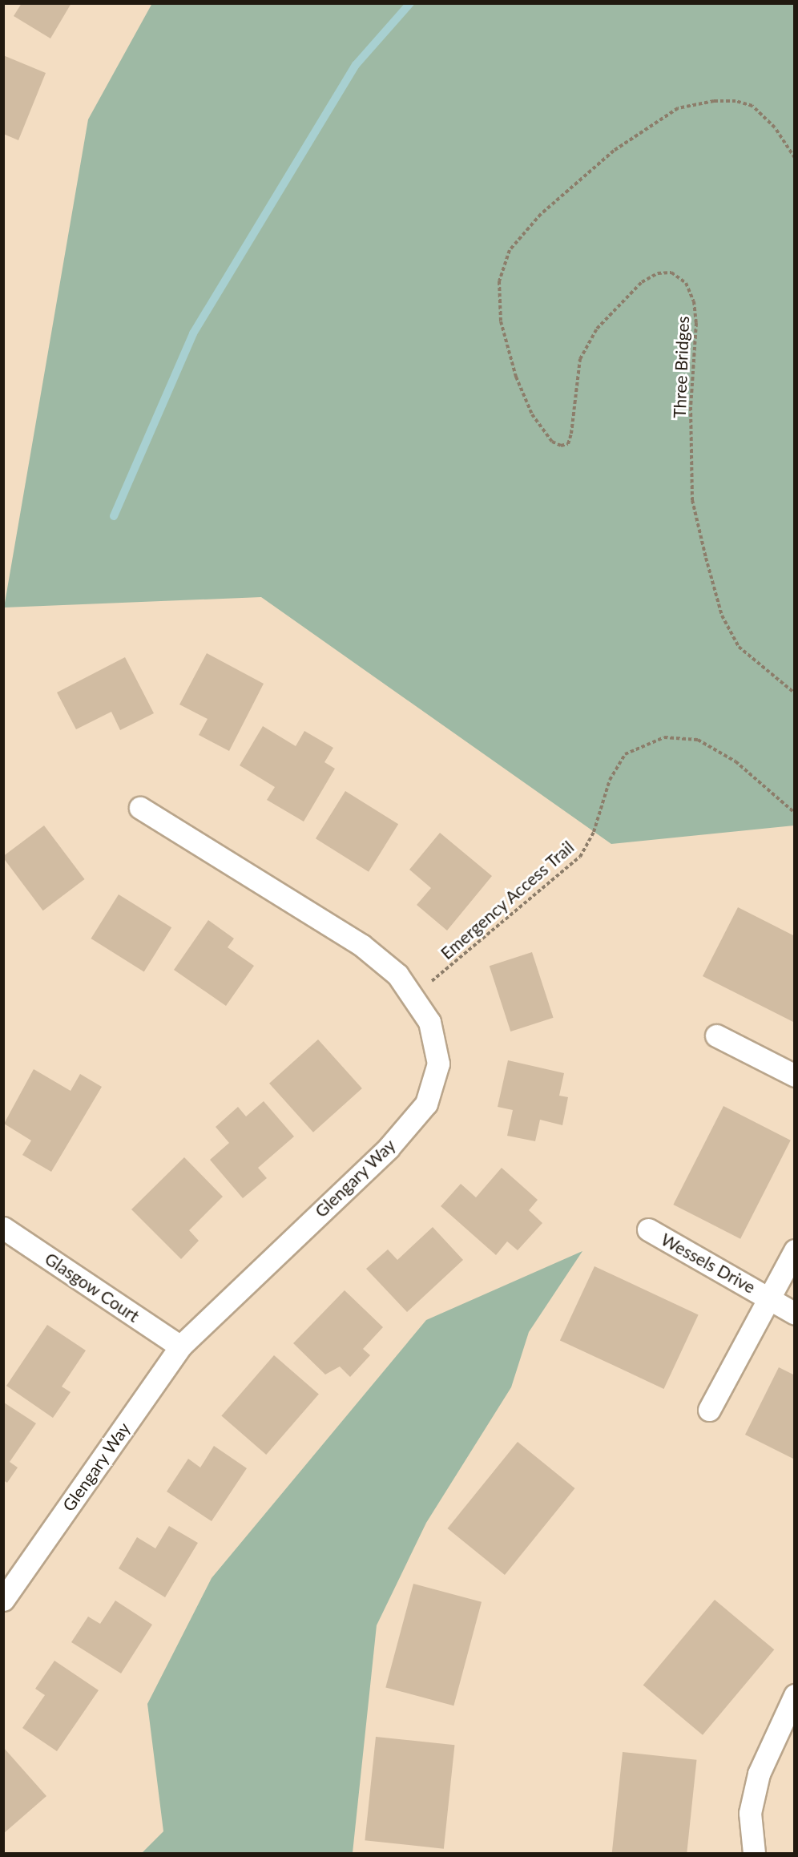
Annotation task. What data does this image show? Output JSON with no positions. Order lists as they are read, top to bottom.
{
  "streets": {
    "street": ["Glengary Way", "Wessels Drive", "Glasgow Court"],
    "path": ["Three Bridges", "Emergency Access Trail"]
  },
  "crossings": [
    ["Emergency Access Trail", "Glengary Way"],
    ["Glengary Way", "Glasgow Court"]
  ]
}
